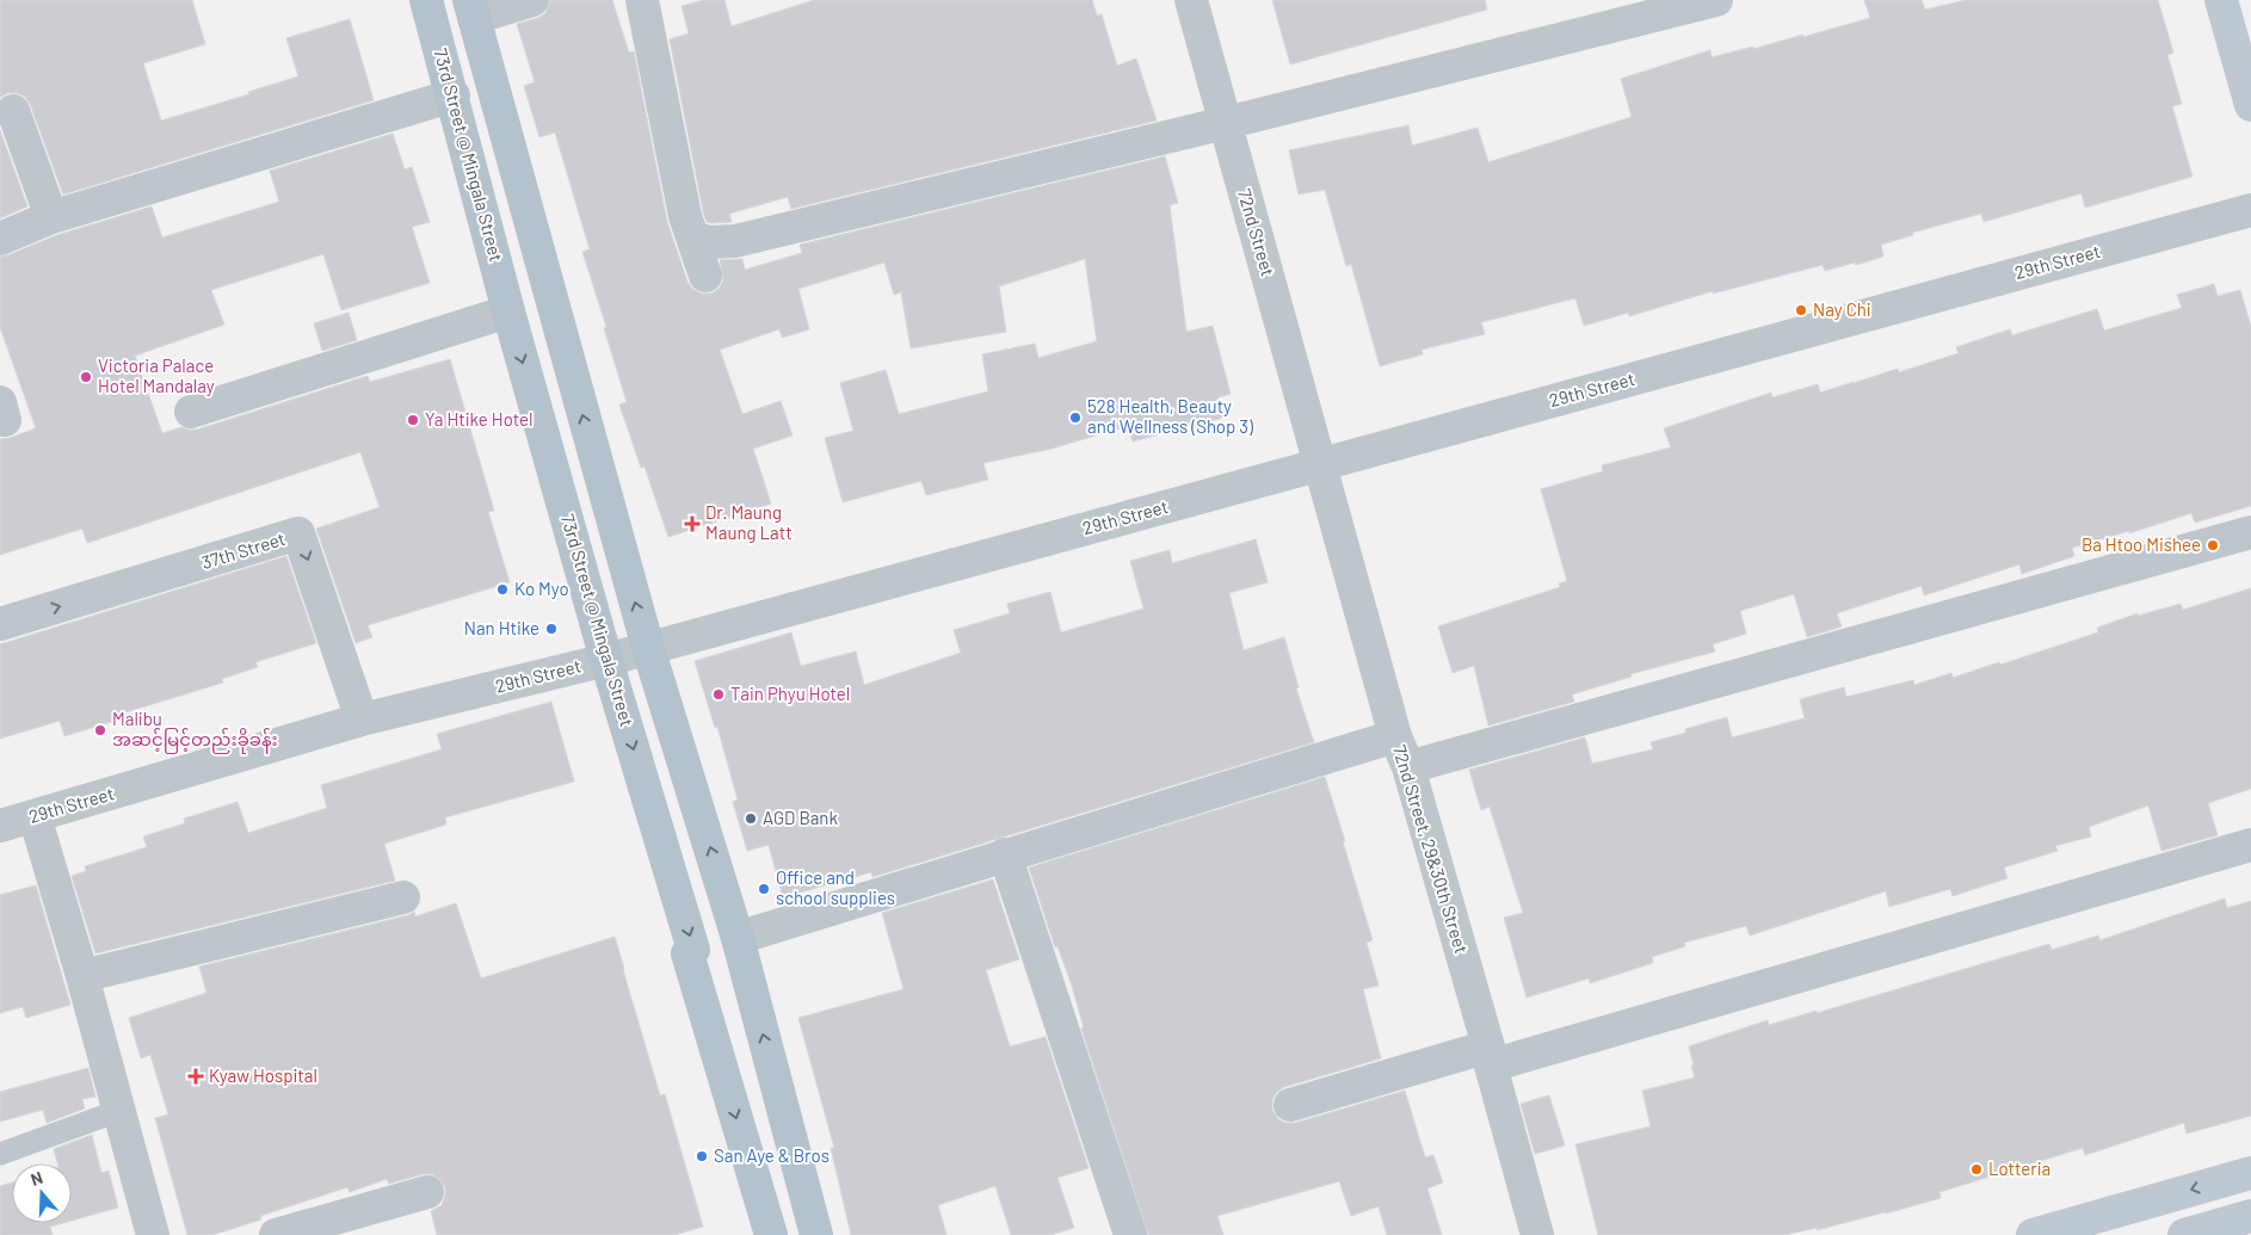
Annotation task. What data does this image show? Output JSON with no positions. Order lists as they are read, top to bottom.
{
  "streets": {
    "main road": ["73rd Street @ Mingala Street"],
    "street": [
      "72nd Street",
      "29th Street",
      "37th Street",
      "72nd Street, 29&30th Street"
    ]
  },
  "crossings": [
    ["73rd Street @ Mingala Street", "29th Street"],
    ["72nd Street", "29th Street"],
    ["72nd Street", "72nd Street, 29&30th Street"],
    ["29th Street", "37th Street"],
    ["29th Street", "72nd Street, 29&30th Street"]
  ],
  "places": {
    "other": [
      "Nay Chi",
      "Victoria Palace Hotel Mandalay",
      "528 Health, Beauty and Wellness (Shop 3)",
      "Ya Htike Hotel",
      "Ba Htoo Mishee",
      "Ko Myo",
      "Nan Htike",
      "Tain Phyu Hotel",
      "Malibu အဆင့်မြင့်တည်းခိုခန်း",
      "AGD Bank",
      "Office and school supplies",
      "San Aye & Bros",
      "Lotteria"
    ],
    "health": ["Dr. Maung Maung Latt", "Kyaw Hospital"]
  },
  "north": "top"
}
